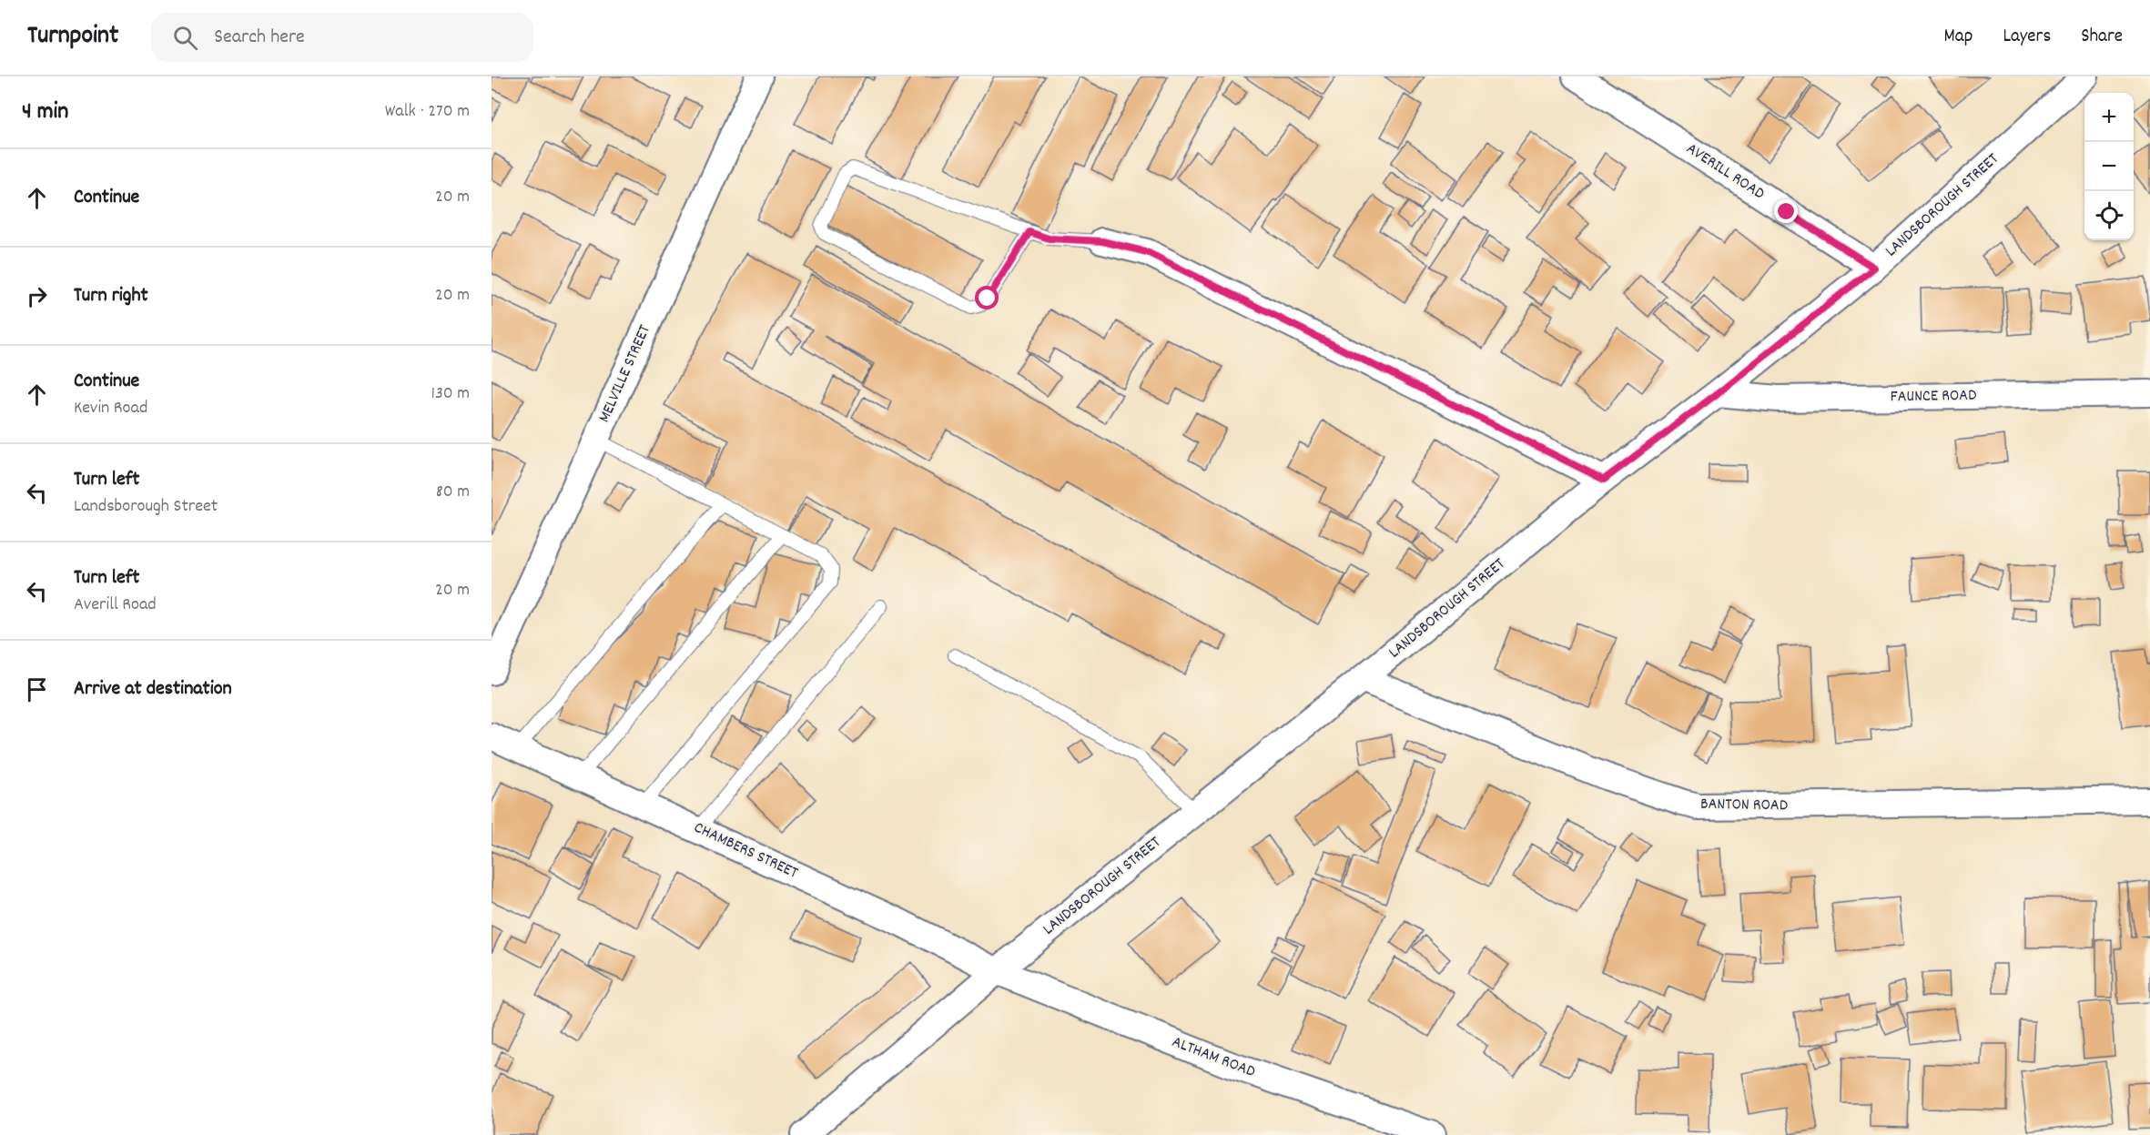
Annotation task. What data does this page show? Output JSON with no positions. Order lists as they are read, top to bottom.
{
  "streets": {
    "street": [
      "AVERILL ROAD",
      "LANDSBOROUGH STREET",
      "MELVILLE STREET",
      "FAUNCE ROAD",
      "BANTON ROAD",
      "CHAMBERS STREET",
      "ALTHAM ROAD"
    ]
  },
  "crossings": [
    ["AVERILL ROAD", "LANDSBOROUGH STREET"],
    ["LANDSBOROUGH STREET", "FAUNCE ROAD"],
    ["LANDSBOROUGH STREET", "BANTON ROAD"],
    ["LANDSBOROUGH STREET", "CHAMBERS STREET"],
    ["LANDSBOROUGH STREET", "ALTHAM ROAD"],
    ["CHAMBERS STREET", "ALTHAM ROAD"]
  ],
  "page": {
    "header": "Turnpoint",
    "search": "Search here",
    "nav": ["Map", "Layers", "Share"],
    "heading": ["4 min", "Walk · 270 m"],
    "map_buttons": ["+", "−"],
    "list": [
      ["Continue", "20 m"],
      ["Turn right", "20 m"],
      ["Continue", "Kevin Road", "130 m"],
      ["Turn left", "Landsborough Street", "80 m"],
      ["Turn left", "Averill Road", "20 m"],
      "Arrive at destination"
    ]
  }
}
